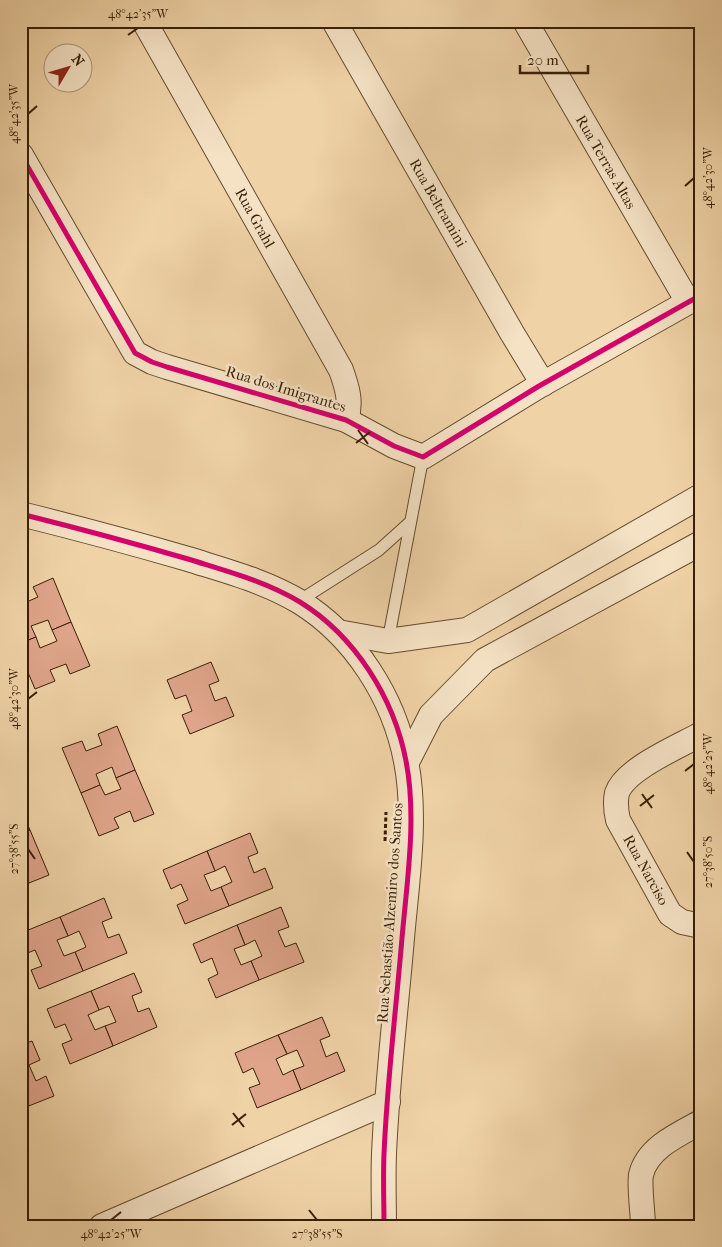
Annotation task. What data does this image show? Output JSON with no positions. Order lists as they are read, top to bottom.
{
  "streets": {
    "street": [
      "Rua Terras Altas",
      "Rua Beltramini",
      "Rua Grahl",
      "Rua dos Imigrantes",
      "Rua Narciso",
      "Rua Sebastião Alzemiro dos Santos"
    ]
  },
  "crossings": [
    ["Rua Grahl", "Rua dos Imigrantes"]
  ],
  "scale_bar": "20 m",
  "north": "top right",
  "coordinates": [
    "48°42'35\"W",
    "48°42'30\"W",
    "48°42'25\"W",
    "27°38'55\"S",
    "27°38'50\"S"
  ]
}
